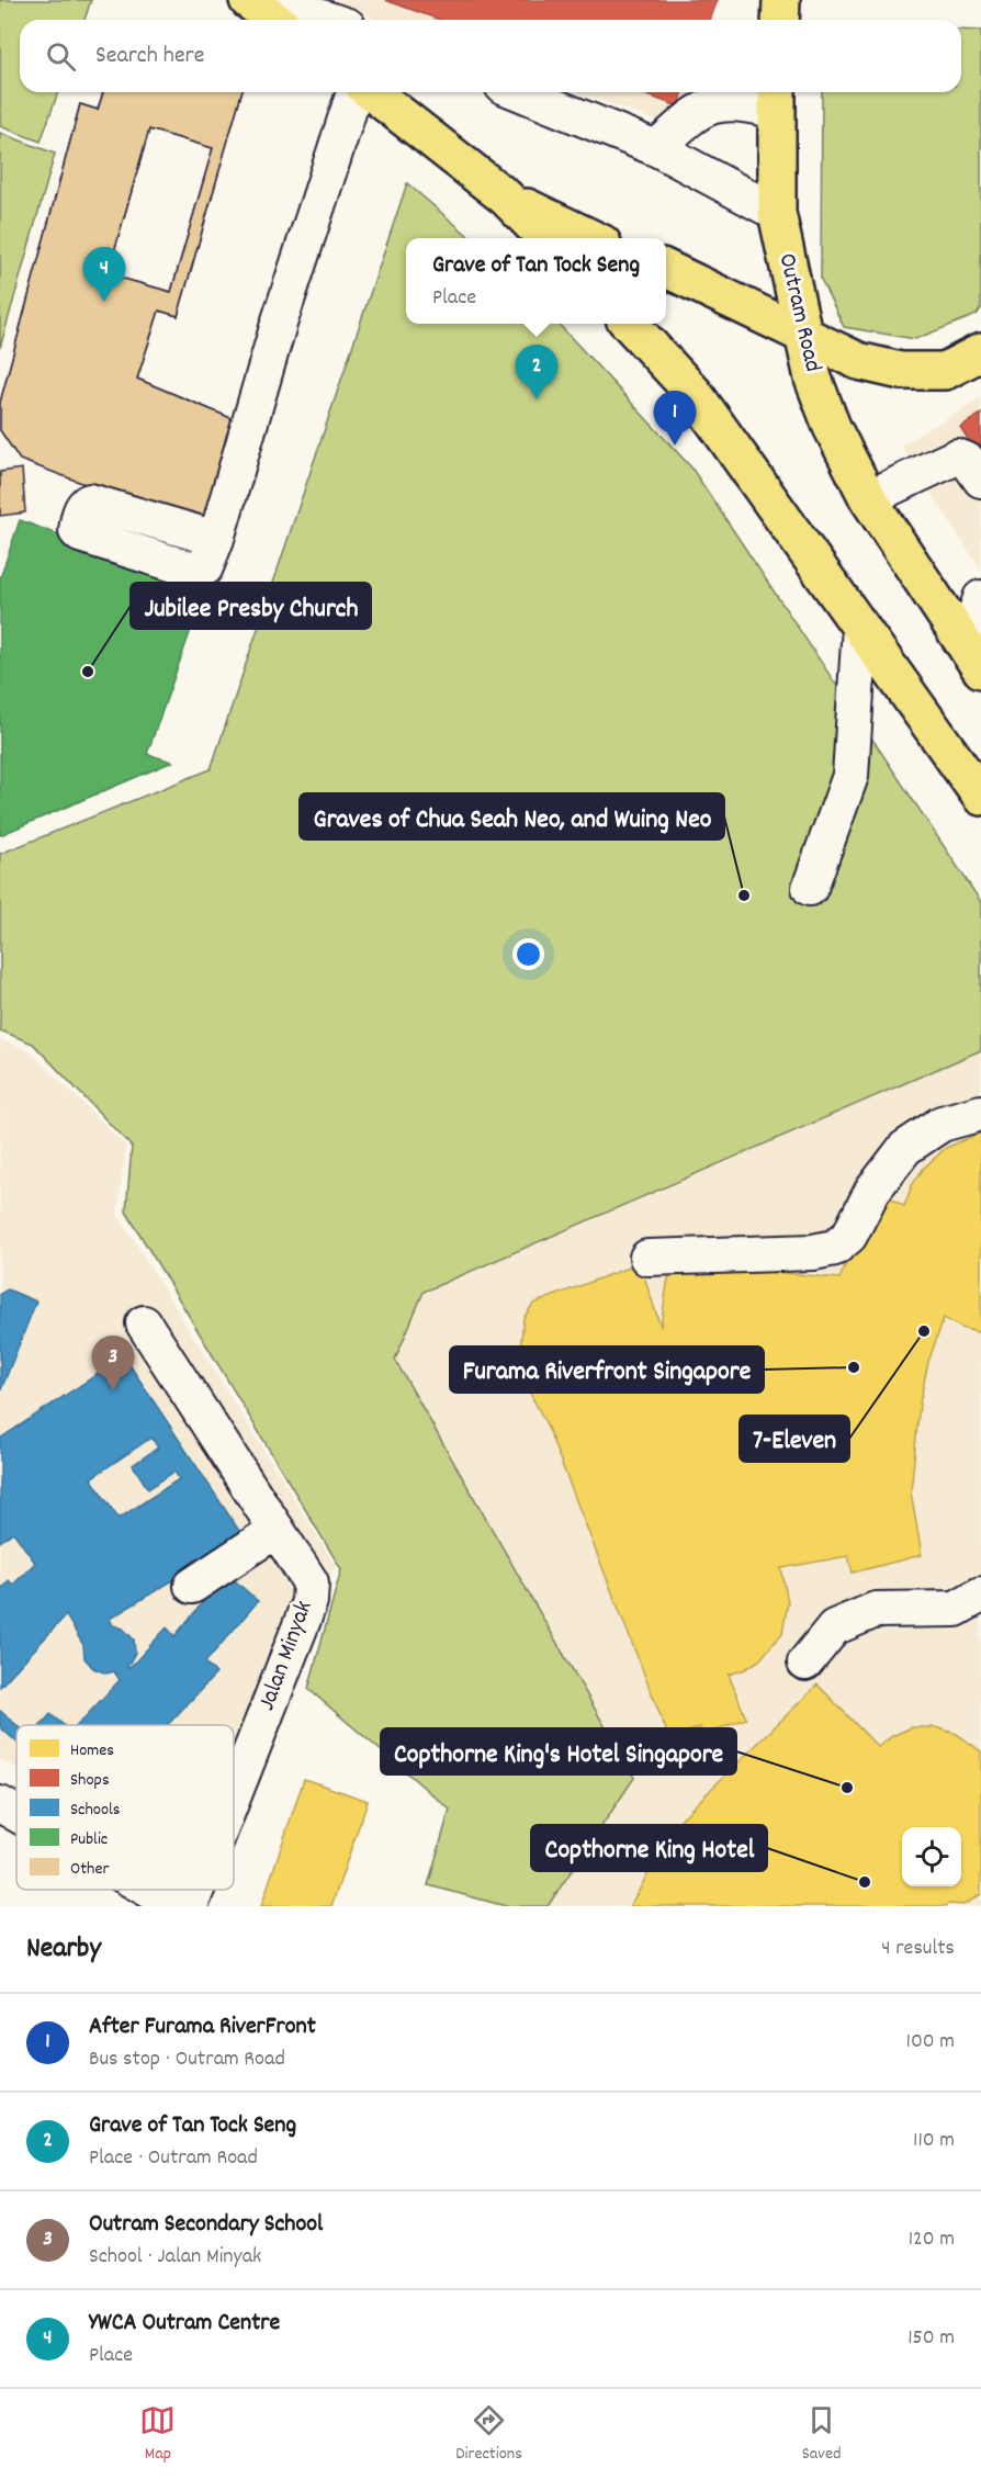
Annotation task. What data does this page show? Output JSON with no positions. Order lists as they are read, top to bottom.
{
  "streets": {
    "main road": ["Outram Road"],
    "street": ["Jalan Minyak"]
  },
  "places": [
    "Jubilee Presby Church",
    "Graves of Chua Seah Neo, and Wuing Neo",
    "7-Eleven",
    "Furama Riverfront Singapore",
    "Copthorne King's Hotel Singapore",
    "Copthorne King Hotel"
  ],
  "legend": [
    "Homes",
    "Shops",
    "Schools",
    "Public",
    "Other"
  ],
  "page": {
    "search": "Search here",
    "popup": ["Grave of Tan Tock Seng", "Place"],
    "pins": [
      "4",
      "2",
      "1",
      "3"
    ],
    "heading": ["Nearby", "4 results"],
    "list": [
      {
        "mark": "1",
        "name": "After Furama RiverFront",
        "note": "Bus stop · Outram Road",
        "value": "100 m"
      },
      {
        "mark": "2",
        "name": "Grave of Tan Tock Seng",
        "note": "Place · Outram Road",
        "value": "110 m"
      },
      {
        "mark": "3",
        "name": "Outram Secondary School",
        "note": "School · Jalan Minyak",
        "value": "120 m"
      },
      {
        "mark": "4",
        "name": "YWCA Outram Centre",
        "note": "Place",
        "value": "150 m"
      }
    ],
    "nav": ["Map", "Directions", "Saved"]
  }
}
